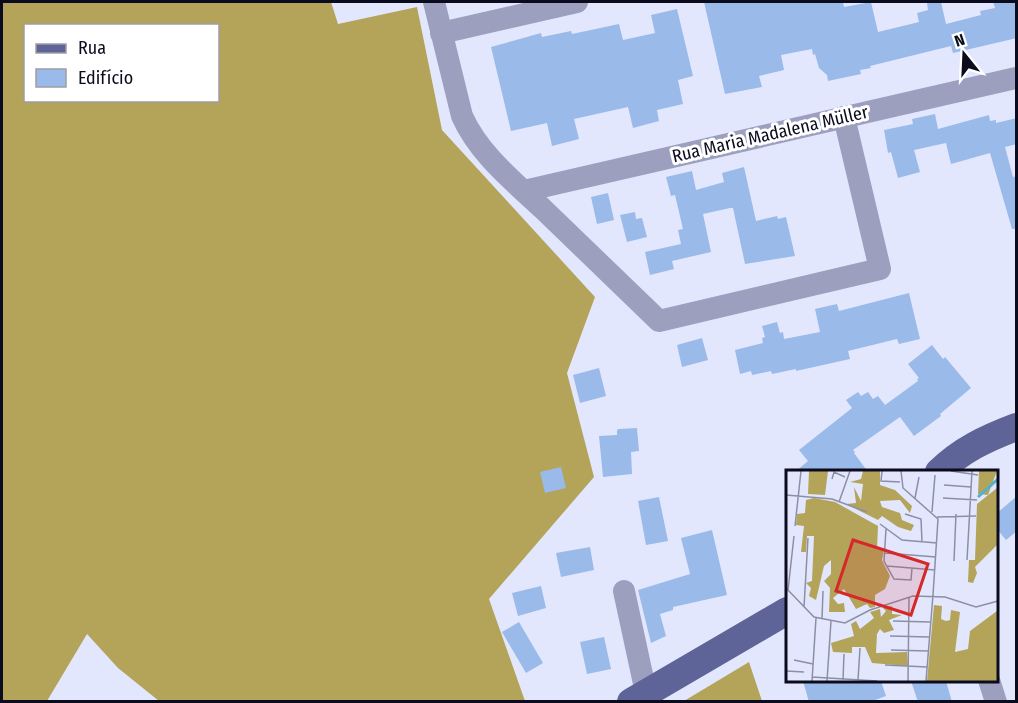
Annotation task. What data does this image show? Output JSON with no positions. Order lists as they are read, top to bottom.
{
  "streets": {
    "street": ["Rua Maria Madalena Müller"]
  },
  "legend": ["Rua", "Edifício"],
  "north": "top"
}
